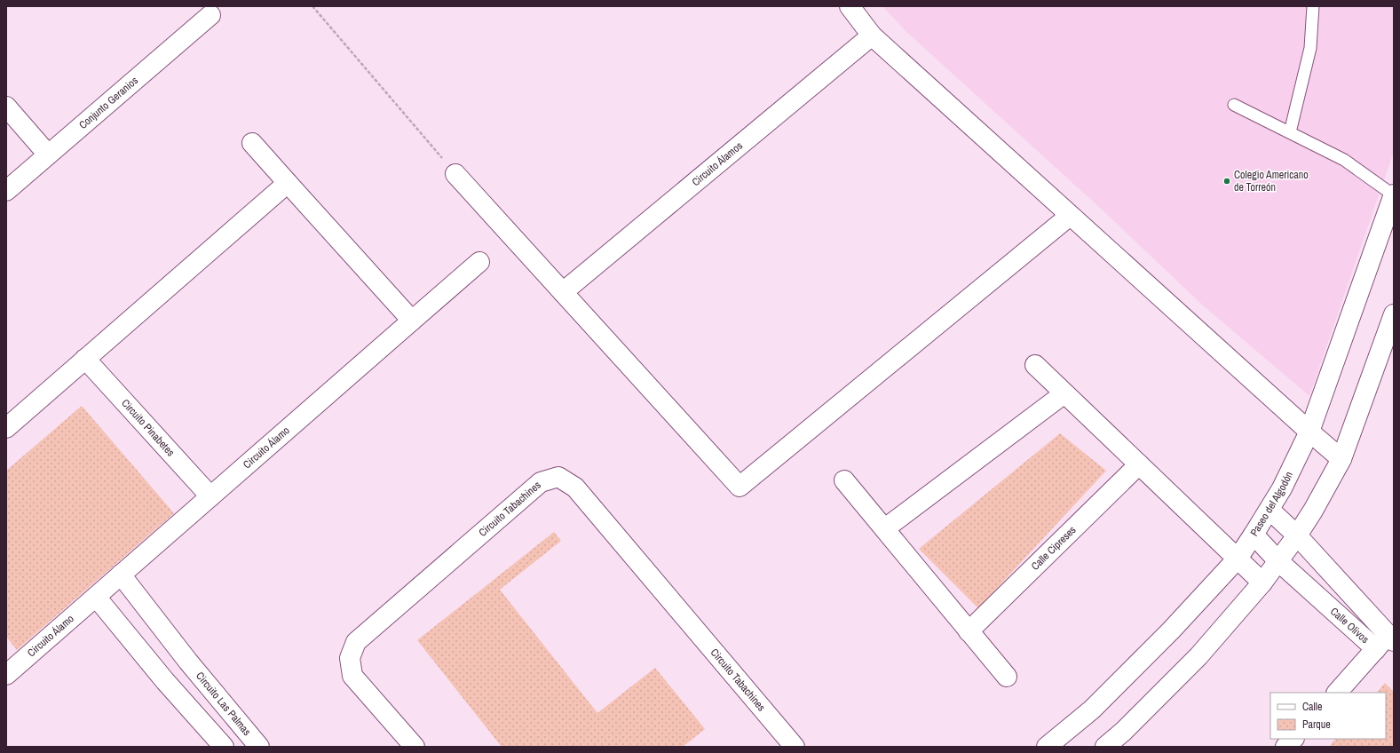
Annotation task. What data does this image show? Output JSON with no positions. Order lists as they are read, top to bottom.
{
  "streets": {
    "street": [
      "Conjunto Geranios",
      "Circuito Álamos",
      "Circuito Pinabetes",
      "Circuito Álamo",
      "Paseo del Algodón",
      "Circuito Tabachines",
      "Calle Cipreses",
      "Calle Olivos",
      "Circuito Las Palmas"
    ]
  },
  "crossings": [
    ["Circuito Pinabetes", "Circuito Álamo"],
    ["Circuito Álamo", "Circuito Las Palmas"],
    ["Paseo del Algodón", "Calle Olivos"]
  ],
  "places": ["Colegio Americano de Torreón"],
  "legend": ["Calle", "Parque"]
}
